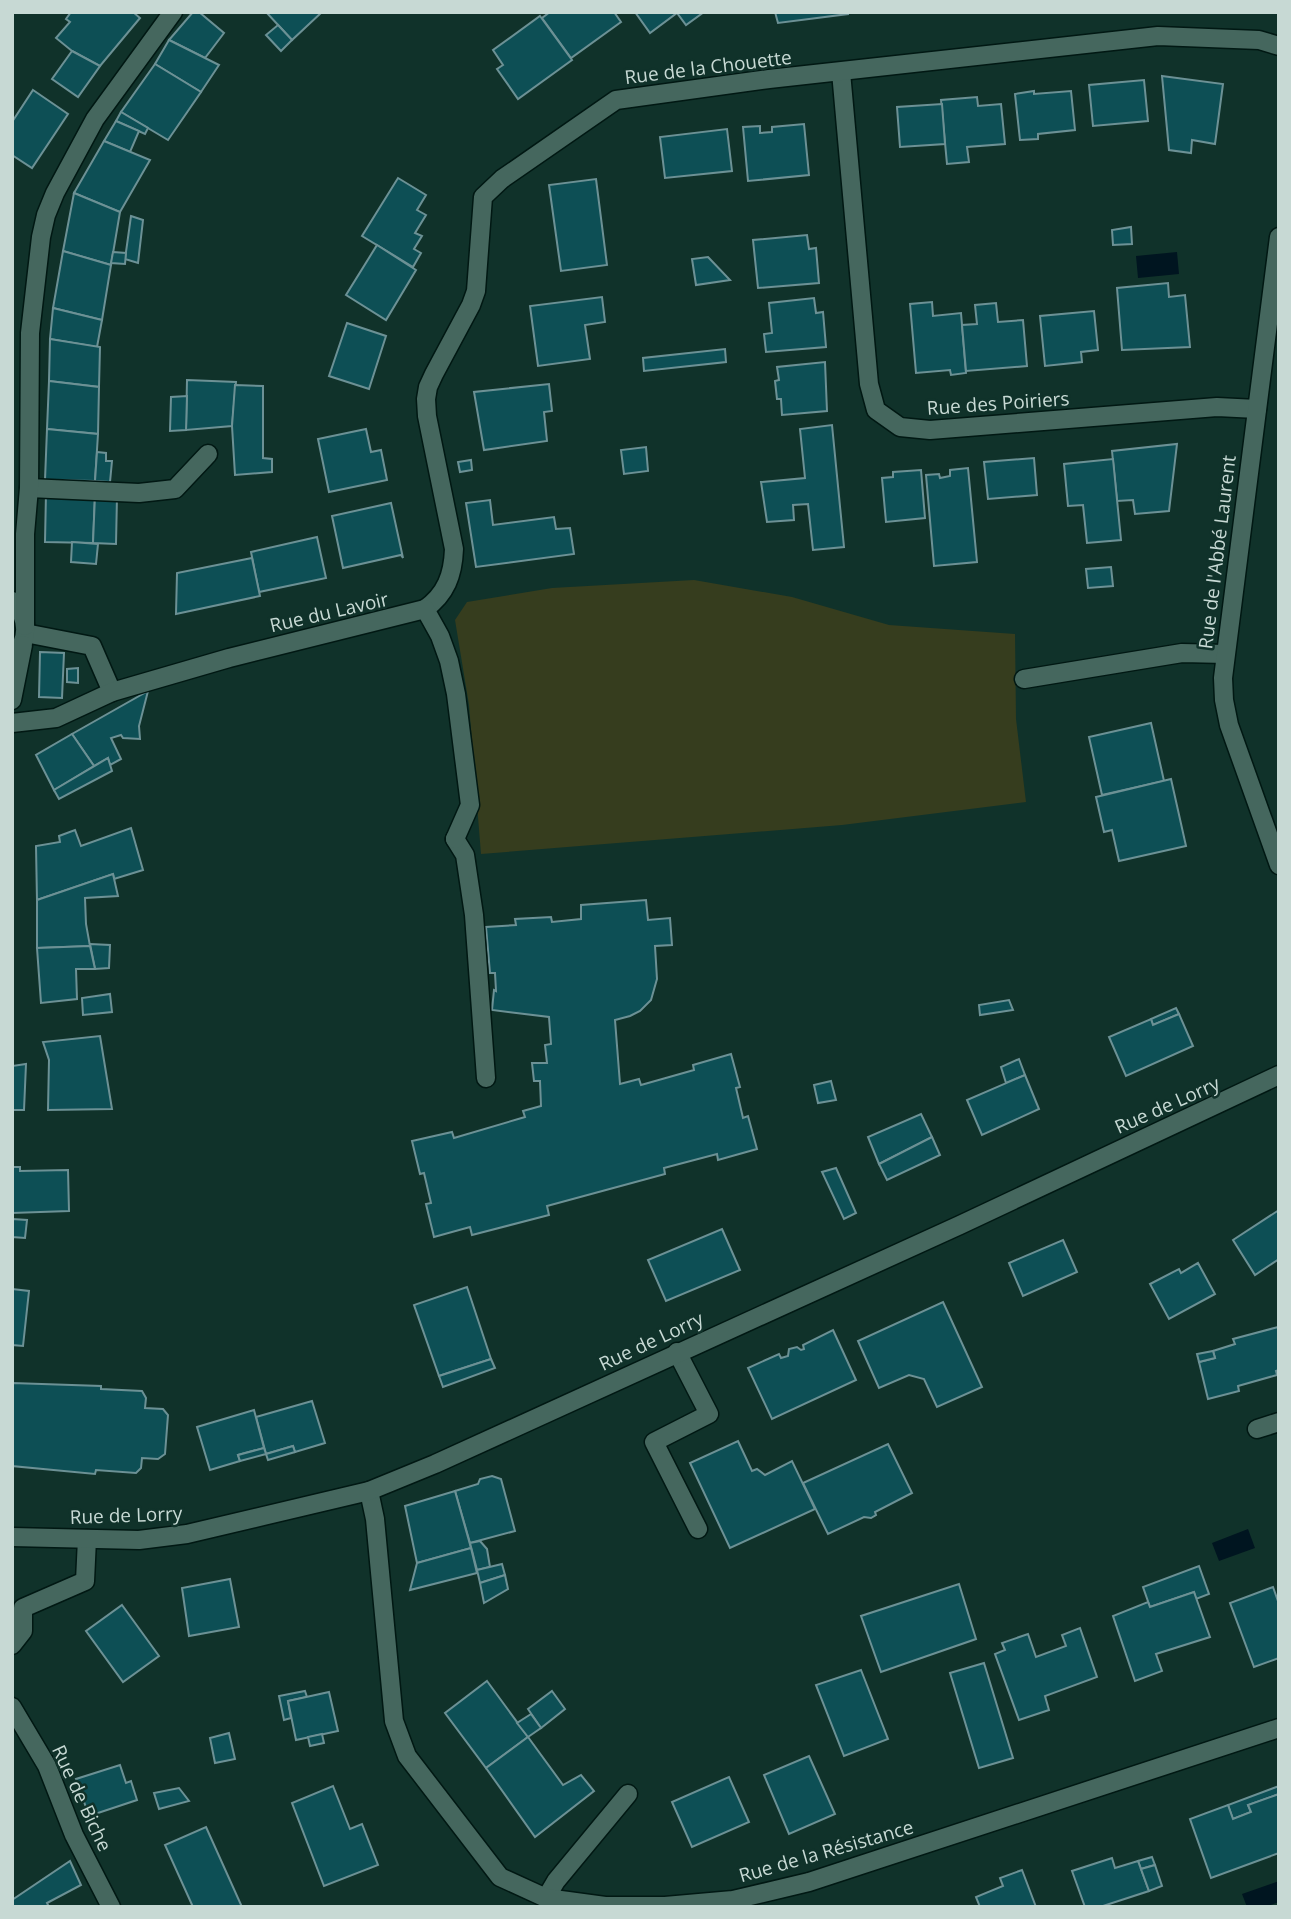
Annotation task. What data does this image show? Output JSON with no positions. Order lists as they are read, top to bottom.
{
  "streets": {
    "street": [
      "Rue de la Chouette",
      "Rue des Poiriers",
      "Rue de l'Abbé Laurent",
      "Rue du Lavoir",
      "Rue de Lorry",
      "Rue de Biche",
      "Rue de la Résistance"
    ]
  },
  "crossings": [
    ["Rue de la Chouette", "Rue des Poiriers"],
    ["Rue de la Chouette", "Rue du Lavoir"],
    ["Rue des Poiriers", "Rue de l'Abbé Laurent"],
    ["Rue de Lorry", "Rue de la Résistance"]
  ]
}
